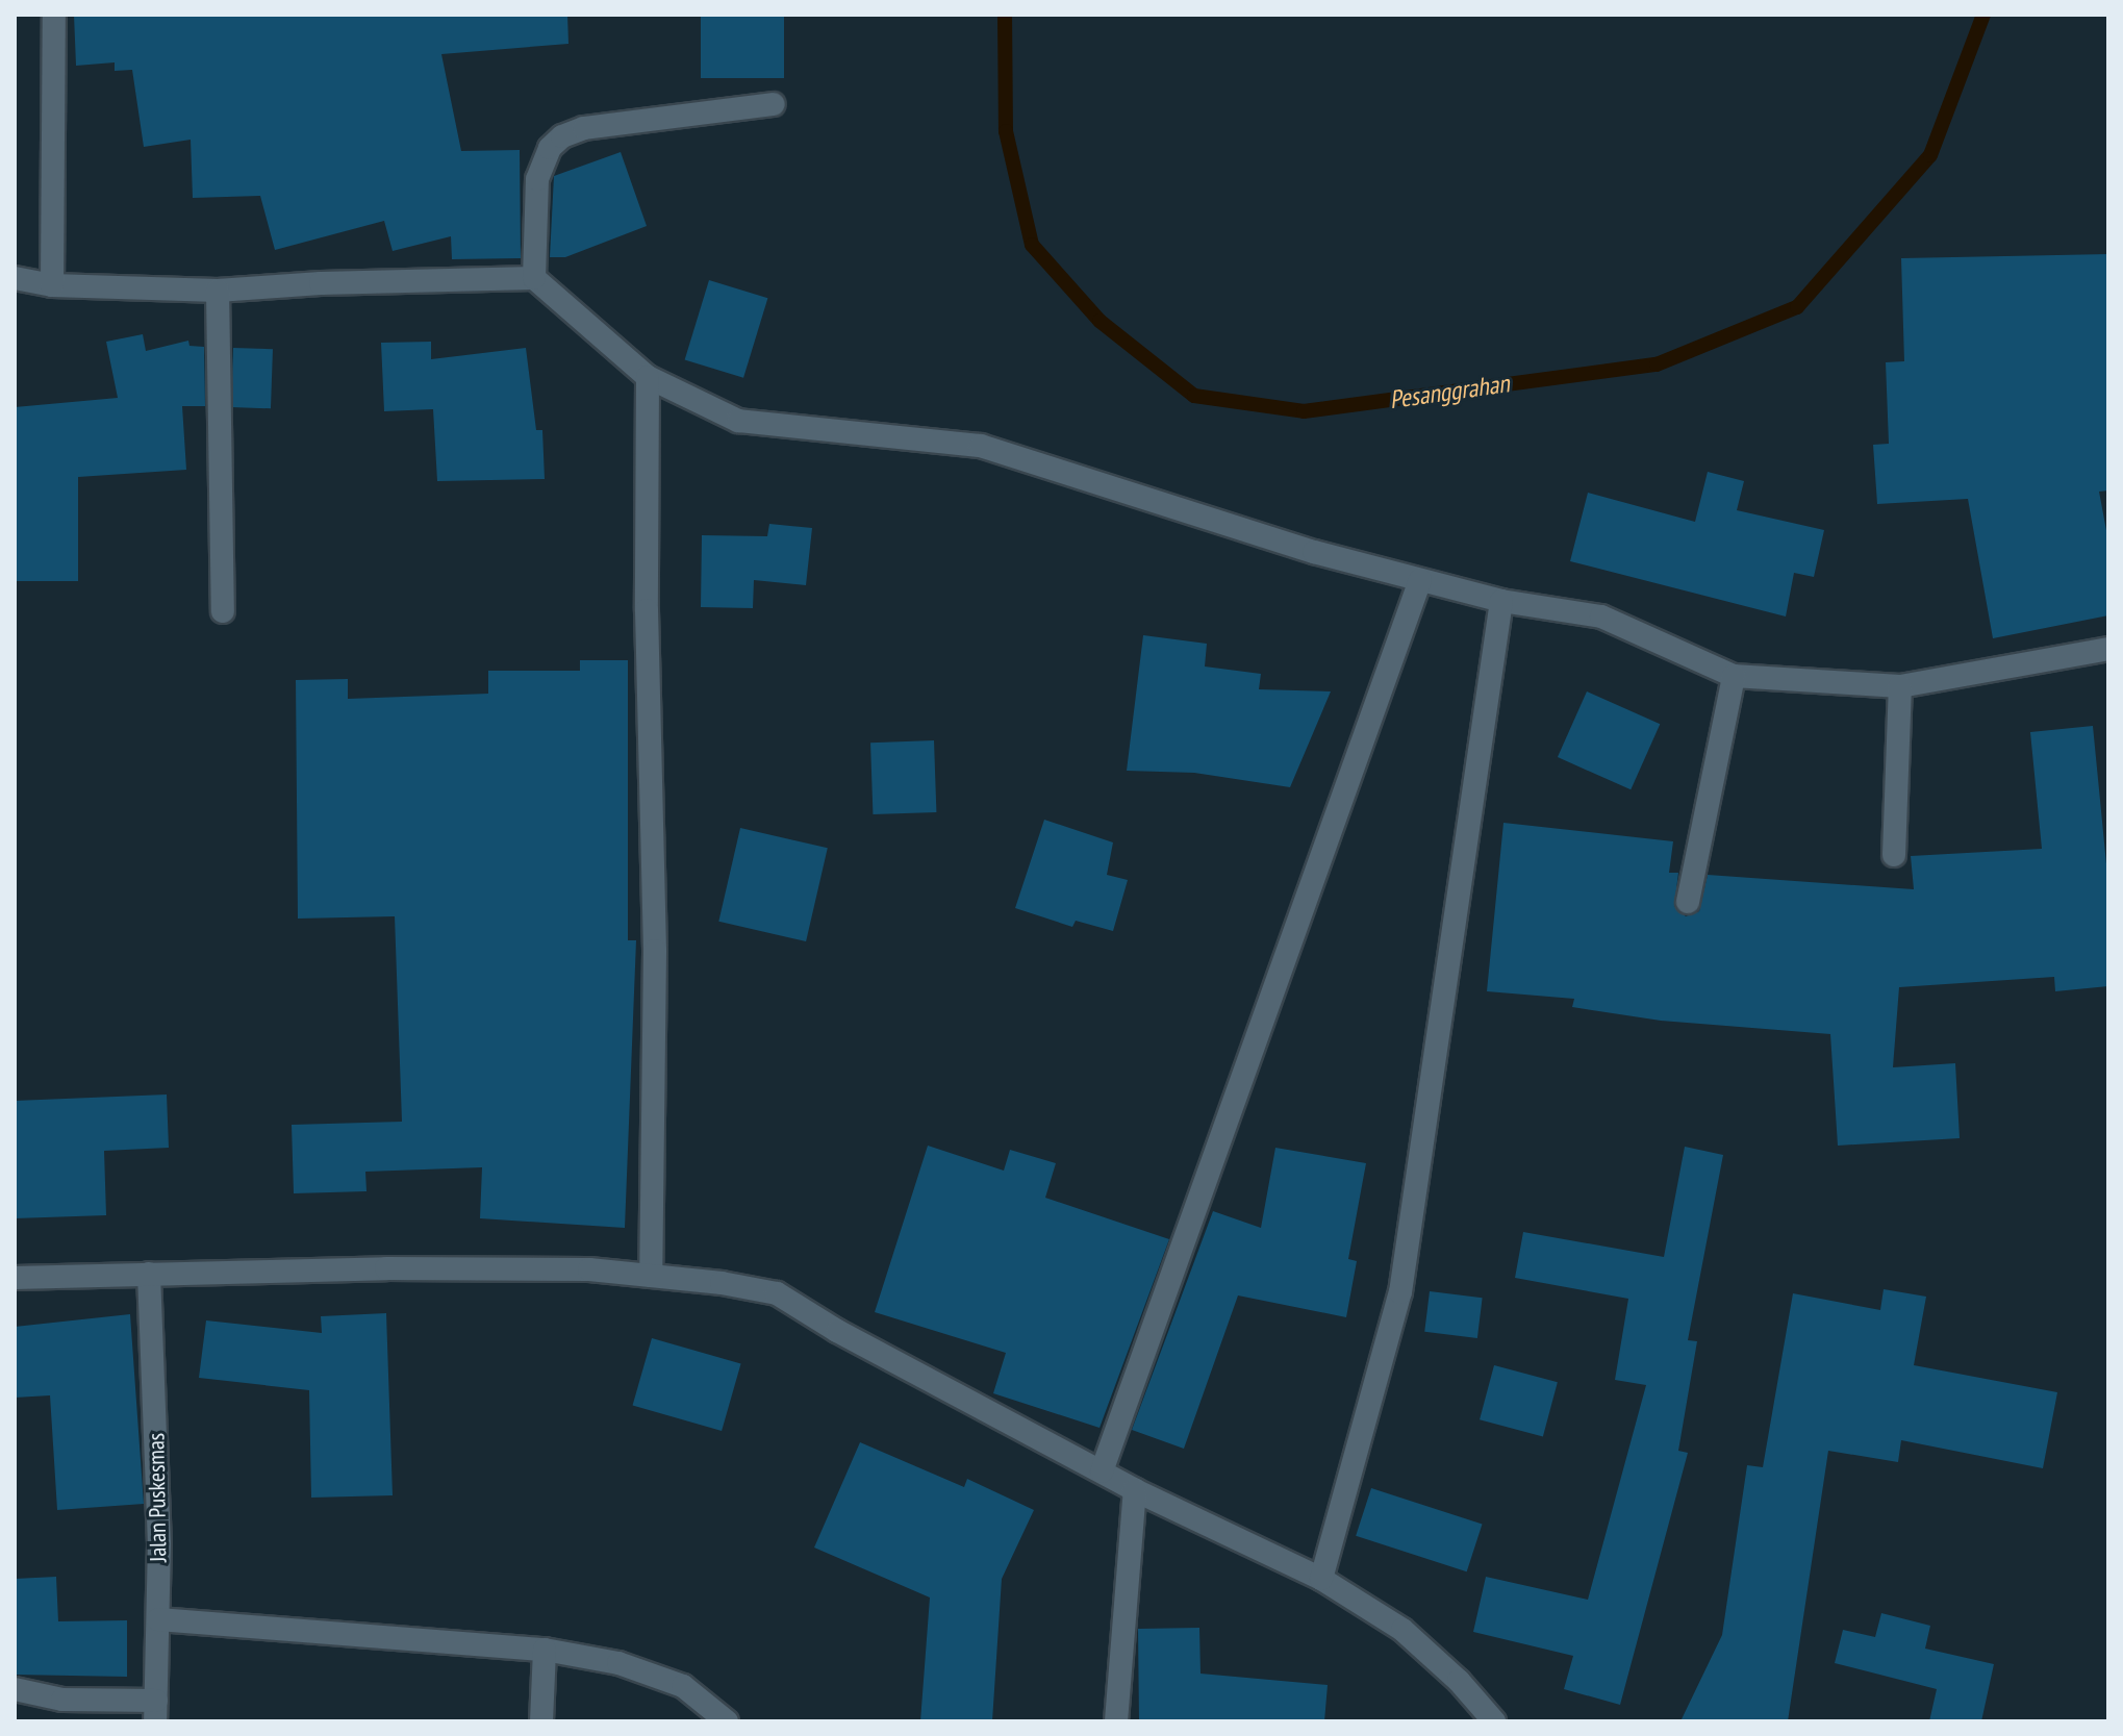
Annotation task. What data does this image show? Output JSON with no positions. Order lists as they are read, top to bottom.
{
  "streets": {
    "street": ["Jalan Puskesmas"]
  },
  "water": ["Pesanggrahan"]
}
